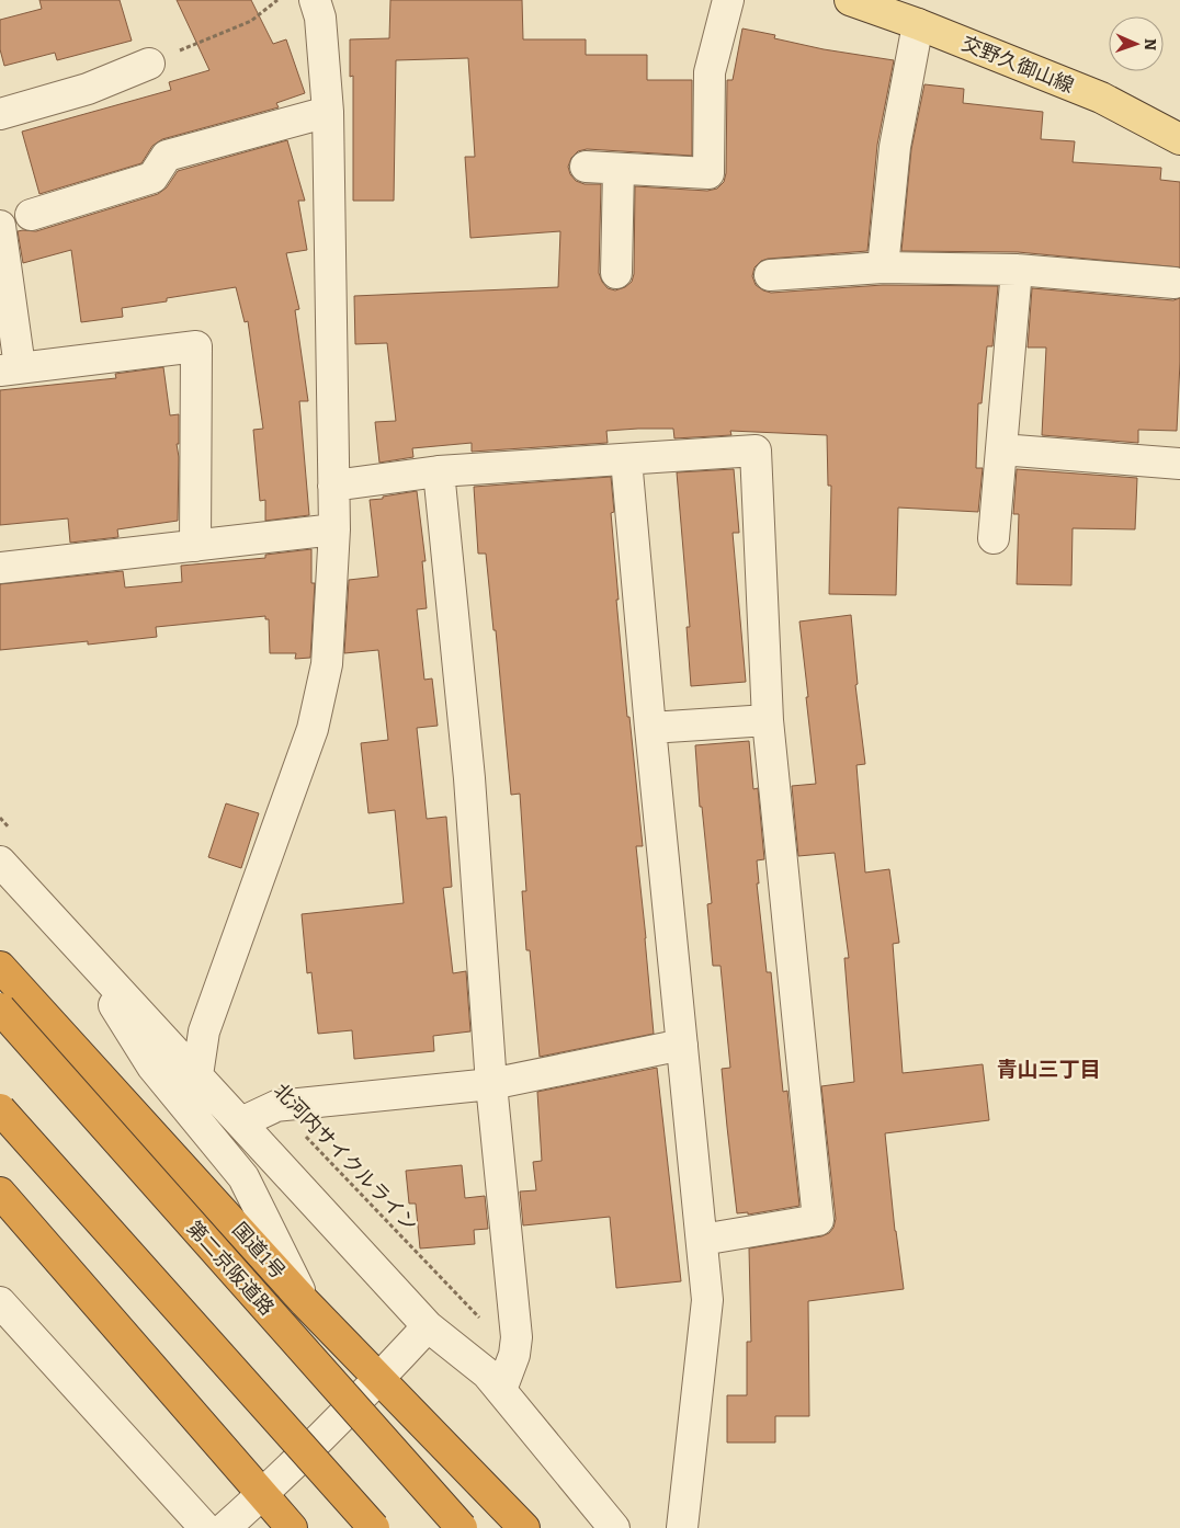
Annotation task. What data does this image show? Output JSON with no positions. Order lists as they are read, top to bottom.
{
  "streets": {
    "highway": ["国道1号", "第二京阪道路"],
    "main road": ["交野久御山線"],
    "path": ["北河内サイクルライン"]
  },
  "districts": ["青山三丁目"],
  "north": "right"
}
